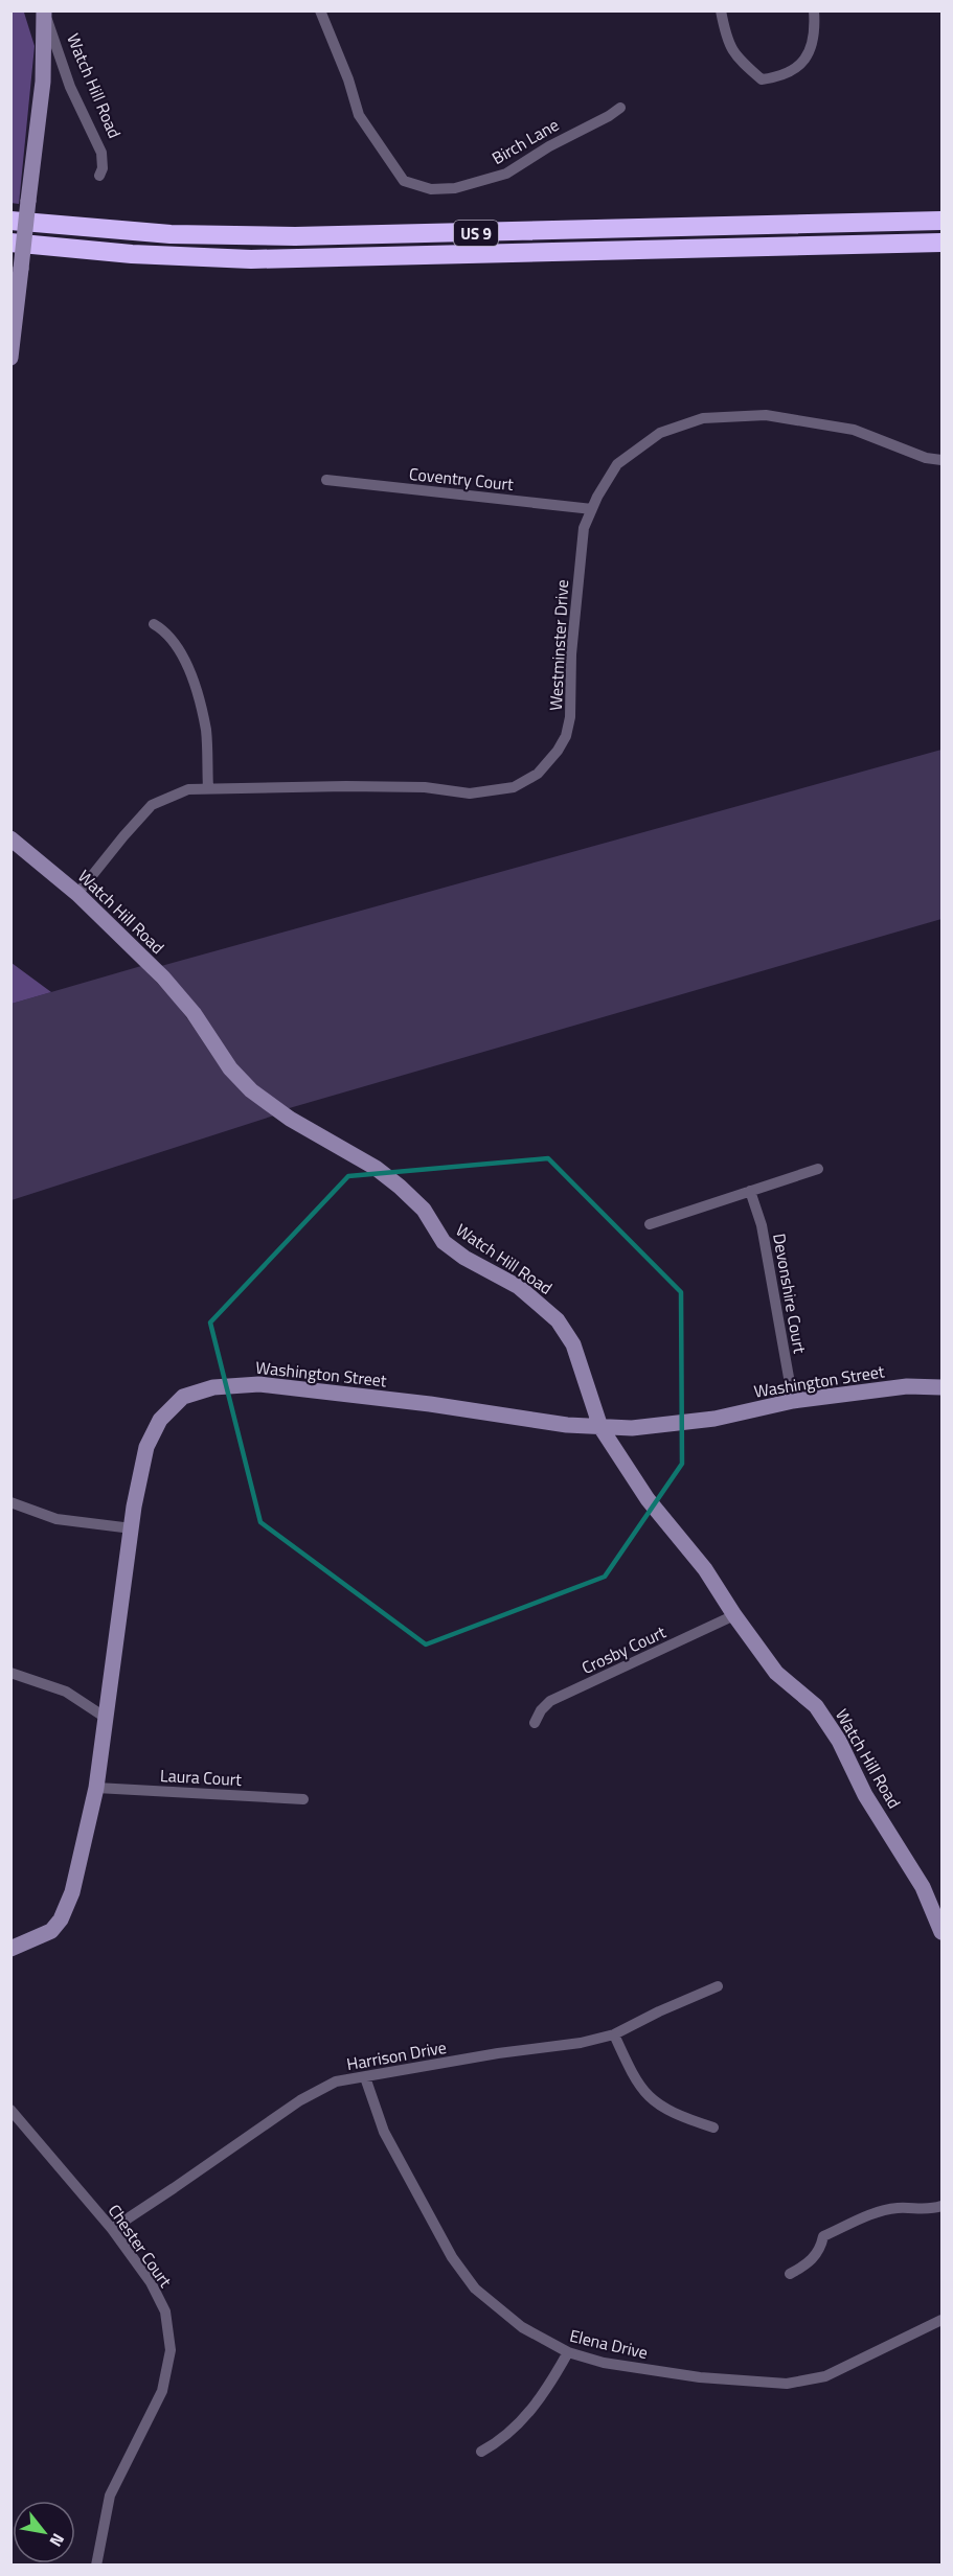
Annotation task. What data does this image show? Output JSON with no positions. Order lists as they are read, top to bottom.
{
  "streets": {
    "highway": ["US 9"],
    "street": [
      "Watch Hill Road",
      "Birch Lane",
      "Coventry Court",
      "Westminster Drive",
      "Devonshire Court",
      "Washington Street",
      "Crosby Court",
      "Laura Court",
      "Harrison Drive",
      "Chester Court",
      "Elena Drive"
    ]
  },
  "crossings": [
    ["Watch Hill Road", "Westminster Drive"],
    ["Watch Hill Road", "Washington Street"],
    ["Watch Hill Road", "Crosby Court"],
    ["Coventry Court", "Westminster Drive"],
    ["Devonshire Court", "Washington Street"],
    ["Washington Street", "Laura Court"],
    ["Harrison Drive", "Chester Court"],
    ["Harrison Drive", "Elena Drive"]
  ],
  "north": "bottom right"
}
